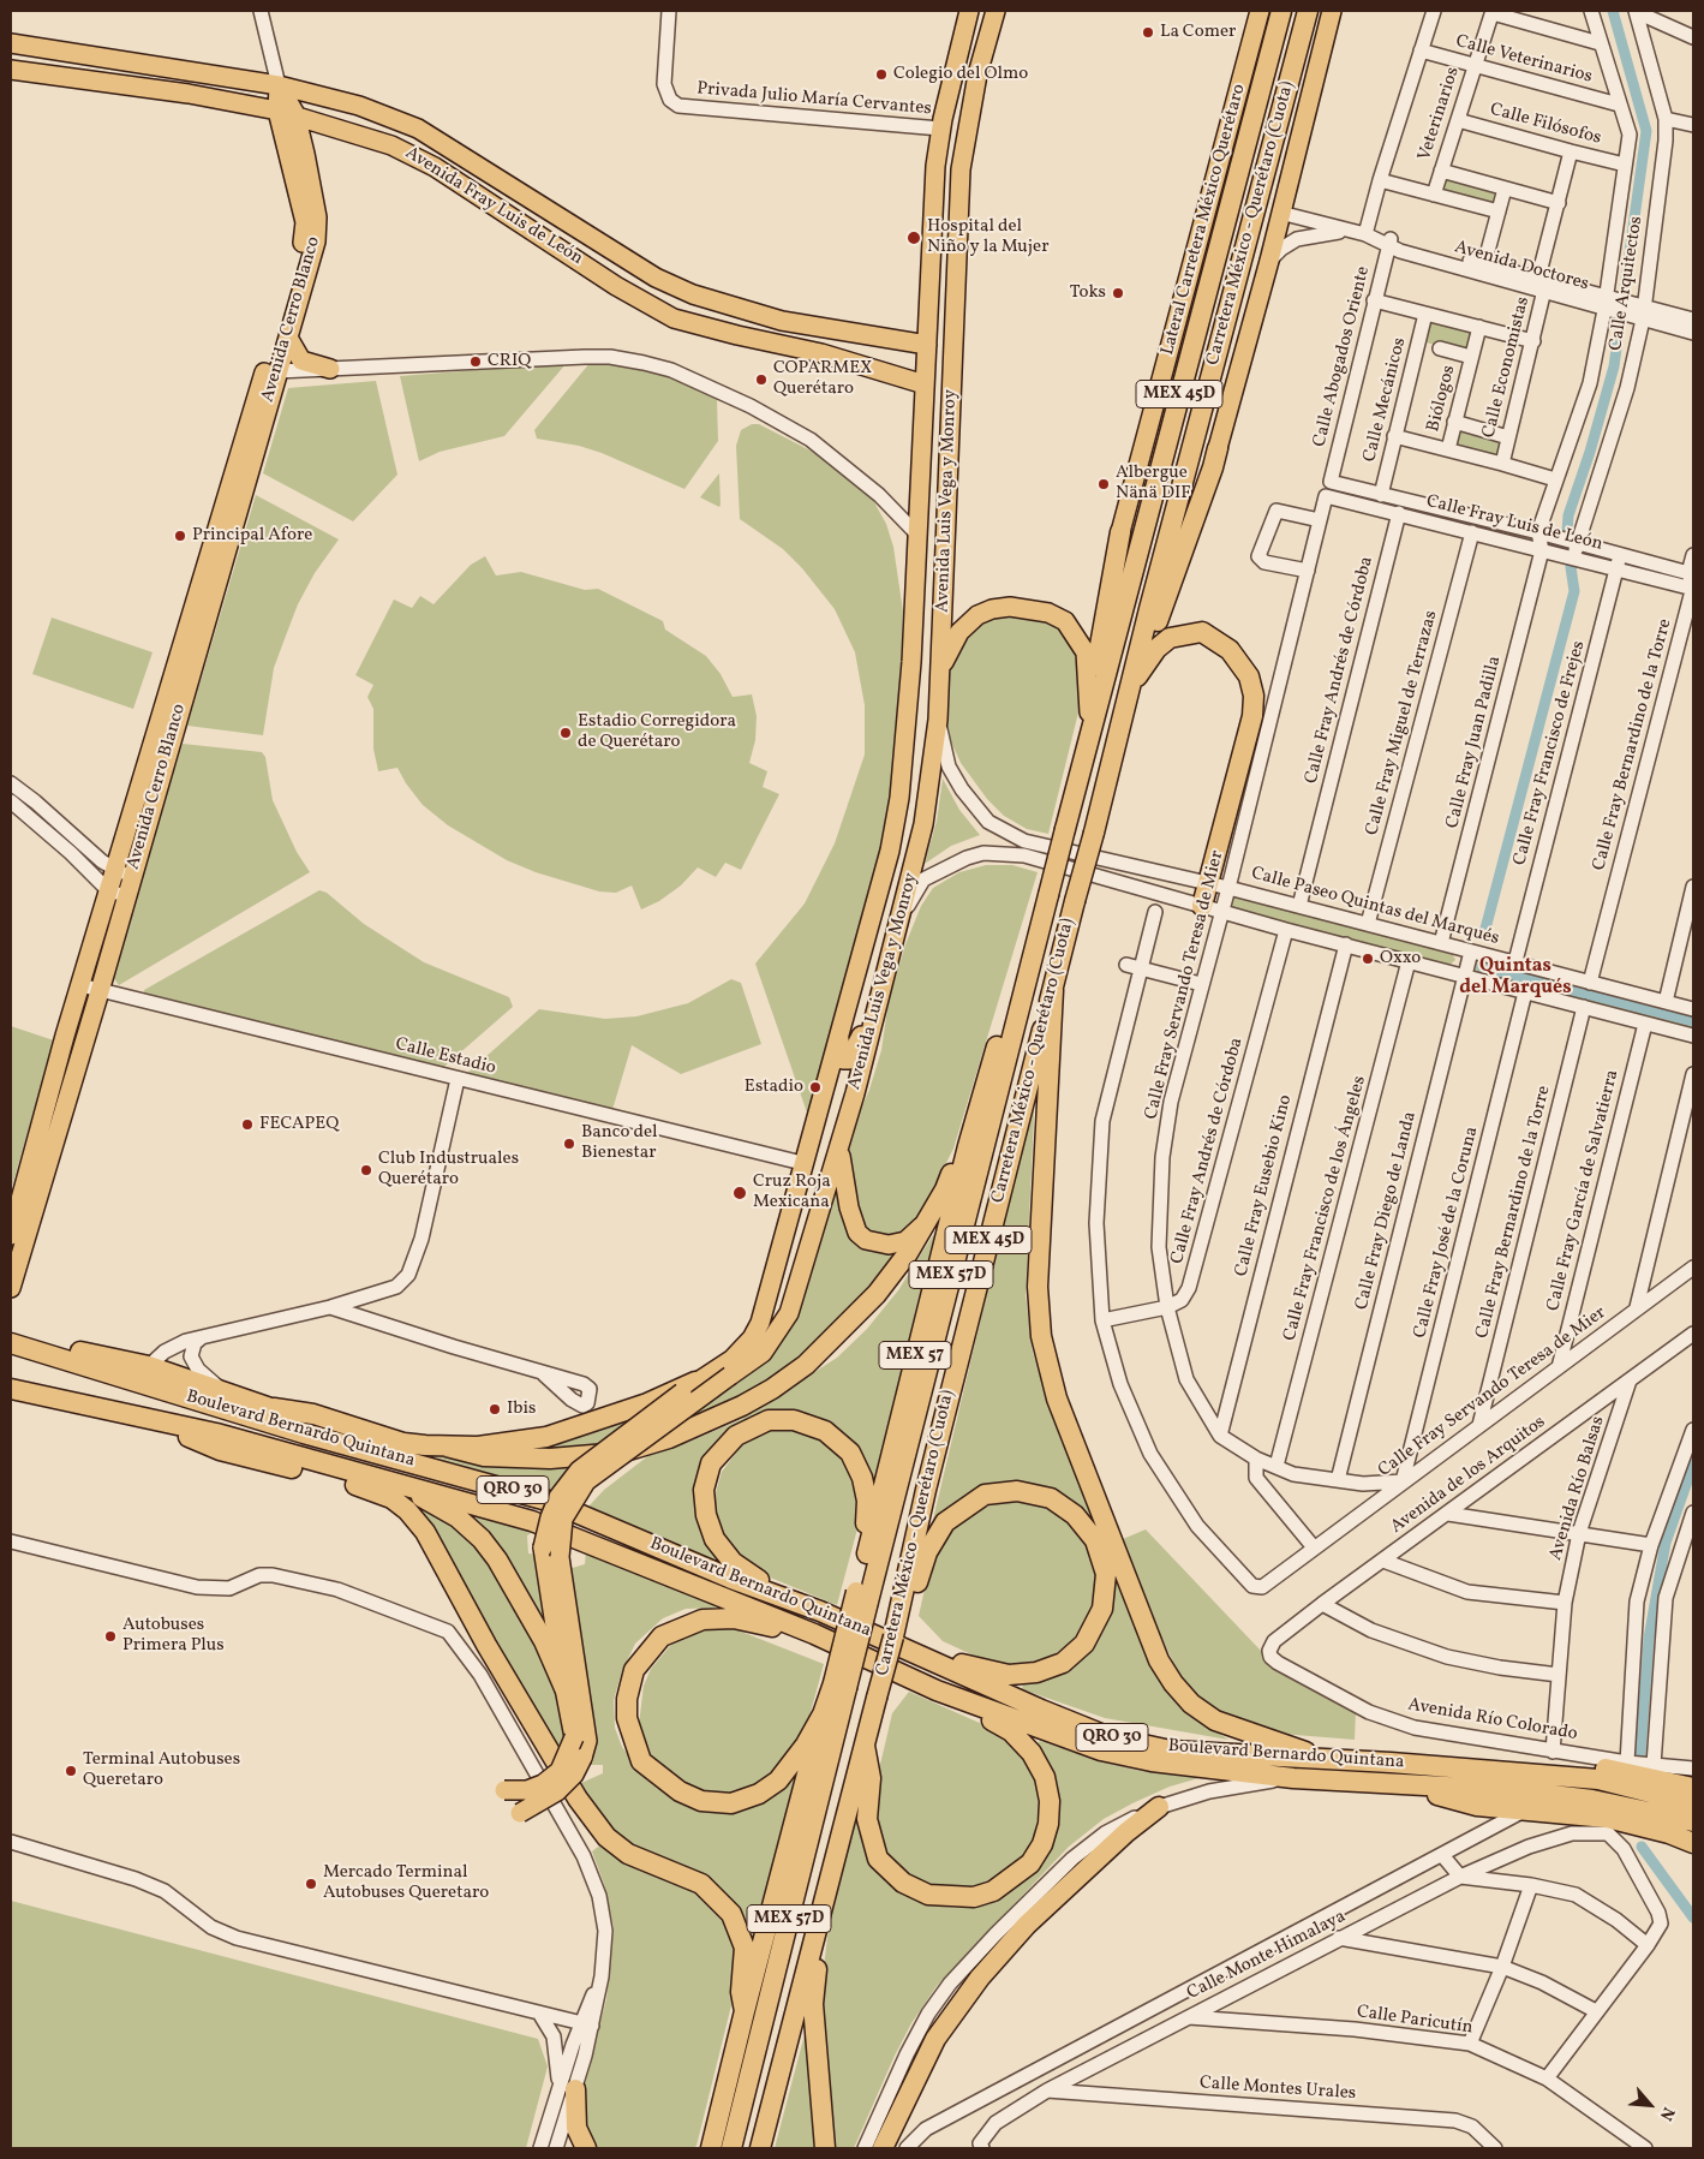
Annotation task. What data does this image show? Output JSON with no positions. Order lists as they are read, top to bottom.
{
  "streets": {
    "highway": [
      "Carretera México - Querétaro (Cuota)",
      "MEX 45D",
      "MEX 57D",
      "MEX 57",
      "Boulevard Bernardo Quintana",
      "QRO 30"
    ],
    "main road": [
      "Avenida Fray Luis de León",
      "Lateral Carretera México Querétaro",
      "Avenida Cerro Blanco",
      "Avenida Luis Vega y Monroy"
    ],
    "street": [
      "Calle Veterinarios",
      "Privada Julio María Cervantes",
      "Veterinarios",
      "Calle Filósofos",
      "Avenida Doctores",
      "Calle Arquitectos",
      "Calle Abogados Oriente",
      "Calle Economistas",
      "Biólogos",
      "Calle Mecánicos",
      "Calle Fray Luis de León",
      "Calle Fray Andrés de Córdoba",
      "Calle Fray Miguel de Terrazas",
      "Calle Fray Juan Padilla",
      "Calle Fray Bernardino de la Torre",
      "Calle Fray Francisco de Frejes",
      "Calle Paseo Quintas del Marqués",
      "Calle Fray Servando Teresa de Mier",
      "Calle Estadio",
      "Calle Fray Eusebio Kino",
      "Calle Fray García de Salvatierra",
      "Calle Fray Francisco de los Ángeles",
      "Calle Fray Diego de Landa",
      "Calle Fray José de la Coruna",
      "Avenida de los Arquitos",
      "Avenida Río Balsas",
      "Avenida Río Colorado",
      "Calle Monte Himalaya",
      "Calle Paricutín",
      "Calle Montes Urales"
    ]
  },
  "crossings": [
    ["Calle Veterinarios", "Veterinarios"],
    ["Calle Veterinarios", "Calle Arquitectos"],
    ["Calle Veterinarios", "Calle Abogados Oriente"],
    ["Privada Julio María Cervantes", "Avenida Luis Vega y Monroy"],
    ["Veterinarios", "Calle Filósofos"],
    ["Calle Filósofos", "Calle Arquitectos"],
    ["Calle Filósofos", "Calle Economistas"],
    ["Avenida Fray Luis de León", "Avenida Cerro Blanco"],
    ["Avenida Fray Luis de León", "Avenida Luis Vega y Monroy"],
    ["Avenida Doctores", "Calle Arquitectos"],
    ["Avenida Doctores", "Calle Abogados Oriente"],
    ["Avenida Doctores", "Calle Economistas"],
    ["Calle Arquitectos", "Calle Fray Luis de León"],
    ["Calle Arquitectos", "Calle Fray Juan Padilla"],
    ["Avenida Cerro Blanco", "Calle Estadio"],
    ["Calle Abogados Oriente", "Calle Fray Luis de León"],
    ["Calle Mecánicos", "Calle Fray Luis de León"],
    ["Avenida Luis Vega y Monroy", "Calle Paseo Quintas del Marqués"],
    ["Avenida Luis Vega y Monroy", "Calle Estadio"],
    ["Calle Fray Luis de León", "Calle Fray Andrés de Córdoba"],
    ["Calle Fray Luis de León", "Calle Fray Miguel de Terrazas"],
    ["Calle Fray Luis de León", "Calle Fray Juan Padilla"],
    ["Calle Fray Luis de León", "Calle Fray Bernardino de la Torre"],
    ["Calle Fray Luis de León", "Calle Fray Francisco de Frejes"],
    ["Calle Fray Luis de León", "Calle Fray Servando Teresa de Mier"],
    ["Calle Fray Andrés de Córdoba", "Calle Paseo Quintas del Marqués"],
    ["Calle Fray Andrés de Córdoba", "Calle Fray Servando Teresa de Mier"],
    ["Calle Fray Miguel de Terrazas", "Calle Paseo Quintas del Marqués"],
    ["Calle Fray Juan Padilla", "Calle Paseo Quintas del Marqués"],
    ["Calle Fray Bernardino de la Torre", "Calle Paseo Quintas del Marqués"],
    ["Calle Fray Bernardino de la Torre", "Calle Fray Servando Teresa de Mier"],
    ["Calle Fray Francisco de Frejes", "Calle Paseo Quintas del Marqués"],
    ["Calle Paseo Quintas del Marqués", "Calle Fray Servando Teresa de Mier"],
    ["Calle Paseo Quintas del Marqués", "Calle Fray Diego de Landa"],
    ["Calle Fray Servando Teresa de Mier", "Calle Fray Eusebio Kino"],
    ["Calle Fray Servando Teresa de Mier", "Calle Fray García de Salvatierra"],
    ["Calle Fray Servando Teresa de Mier", "Calle Fray Francisco de los Ángeles"],
    ["Calle Fray Servando Teresa de Mier", "Calle Fray Diego de Landa"],
    ["Calle Fray Servando Teresa de Mier", "Calle Fray José de la Coruna"],
    ["Avenida de los Arquitos", "Avenida Río Balsas"],
    ["Avenida de los Arquitos", "Avenida Río Colorado"],
    ["Avenida Río Balsas", "Avenida Río Colorado"],
    ["Calle Monte Himalaya", "Calle Paricutín"],
    ["Calle Monte Himalaya", "Calle Montes Urales"]
  ],
  "districts": ["Quintas del Marqués"],
  "places": [
    "La Comer",
    "Colegio del Olmo",
    "Hospital del Niño y la Mujer",
    "Toks",
    "CRIQ",
    "COPARMEX Querétaro",
    "Albergue Nänä DIF",
    "Principal Afore",
    "Estadio Corregidora de Querétaro",
    "Oxxo",
    "Estadio",
    "FECAPEQ",
    "Banco del Bienestar",
    "Club Industruales Querétaro",
    "Cruz Roja Mexicana",
    "Ibis",
    "Autobuses Primera Plus",
    "Terminal Autobuses Queretaro",
    "Mercado Terminal Autobuses Queretaro"
  ],
  "north": "bottom right"
}
